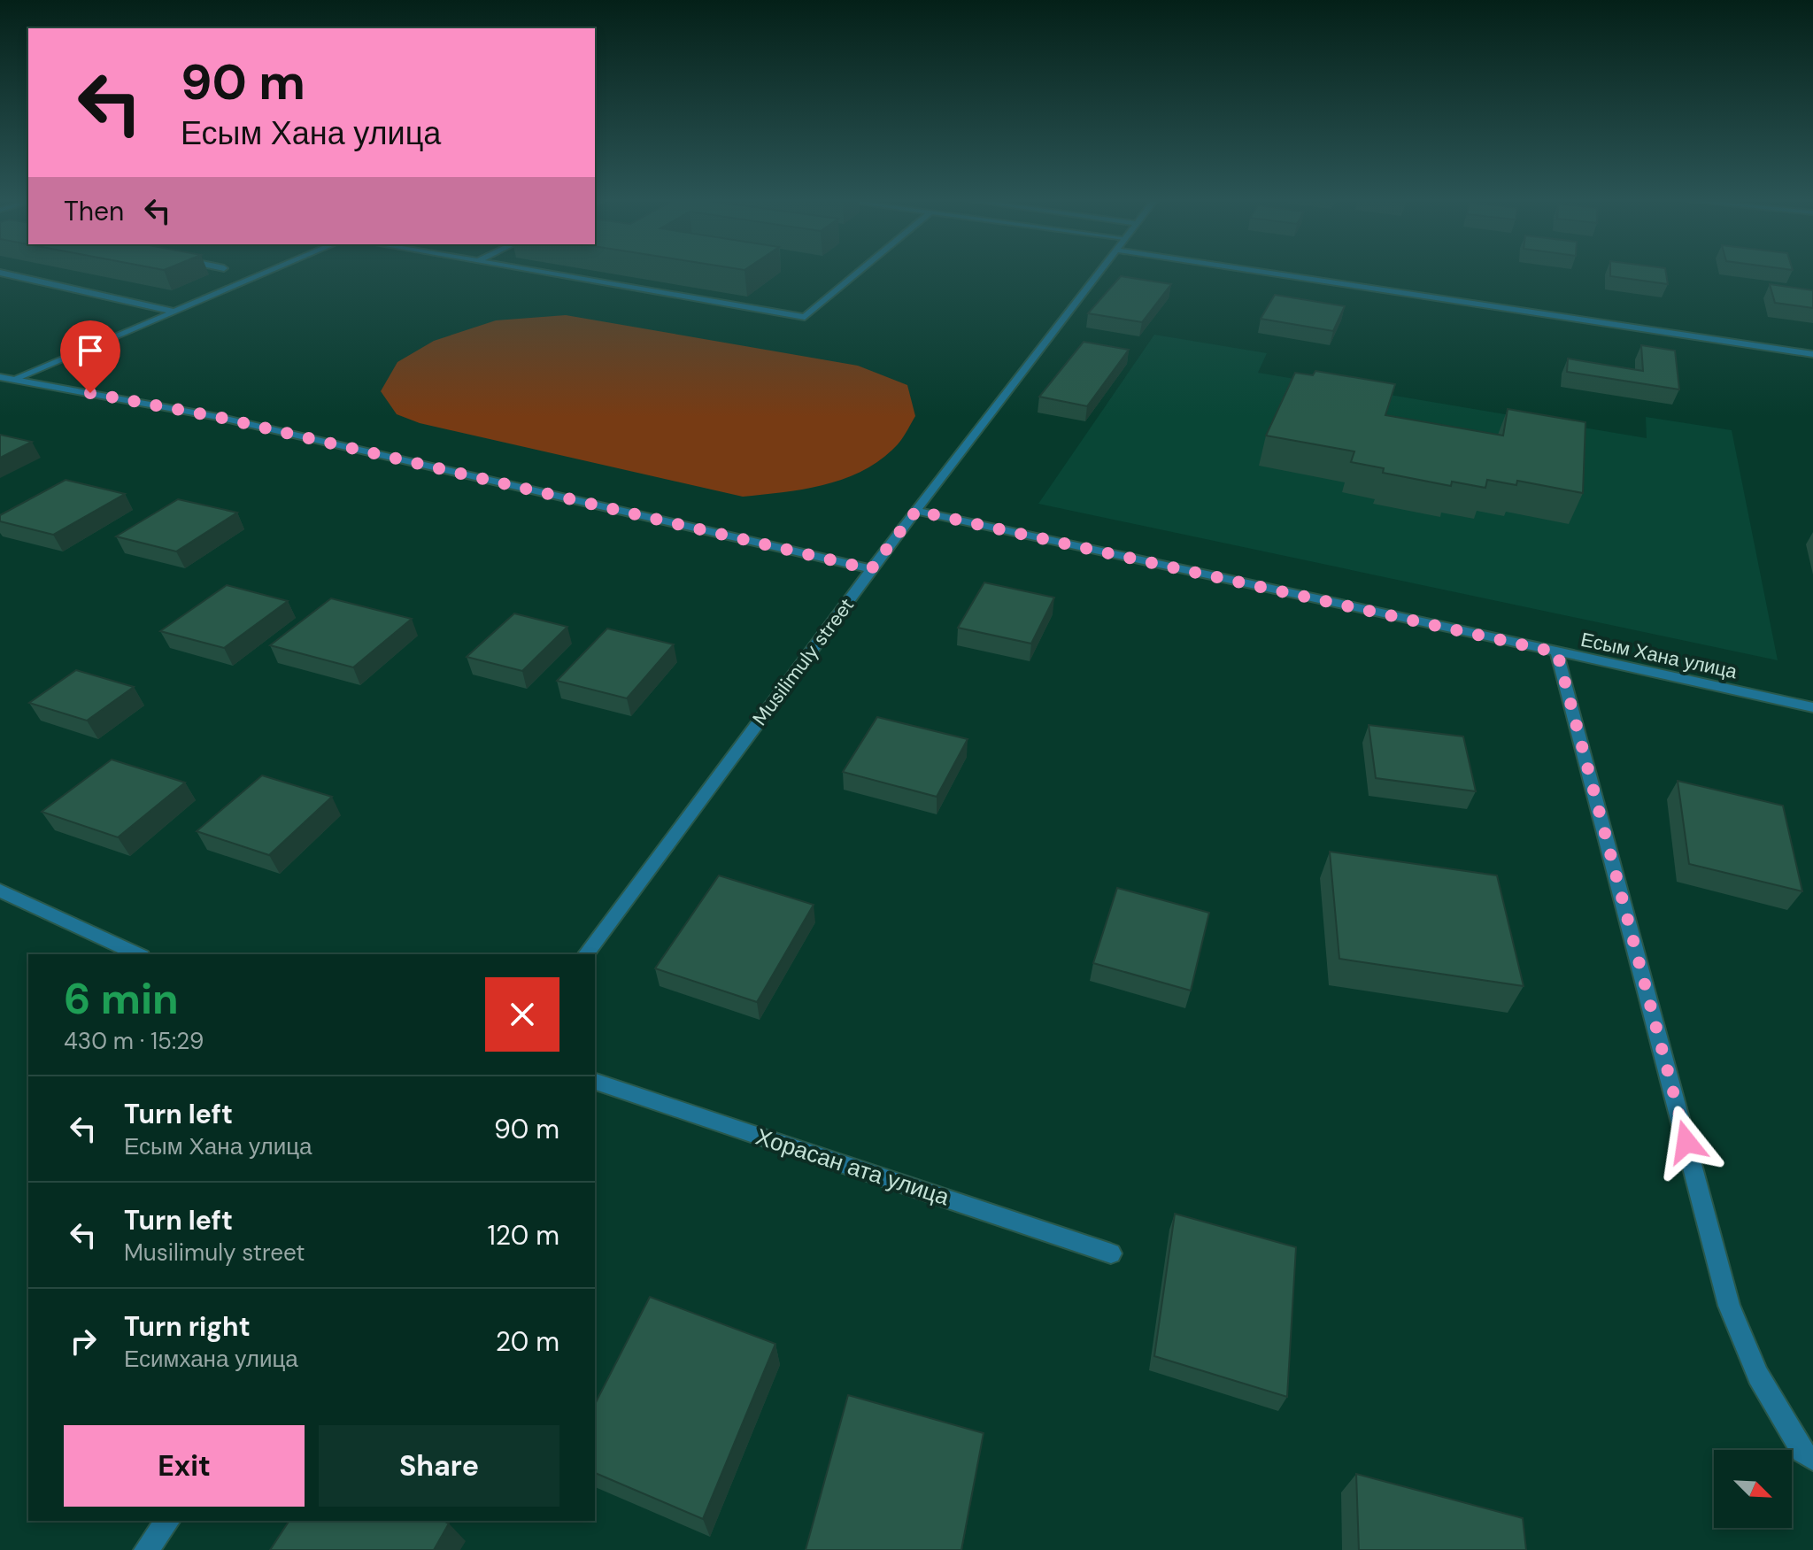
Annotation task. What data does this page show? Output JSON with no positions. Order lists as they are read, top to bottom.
{
  "streets": {
    "street": ["Есым Хана улица", "Musilimuly street", "Хорасан ата улица"]
  },
  "crossings": [
    ["Есым Хана улица", "Musilimuly street"]
  ],
  "north": "bottom right",
  "page": {
    "turn": ["90 m", "Есым Хана улица"],
    "then": "Then",
    "heading": ["6 min", "430 m · 15:29"],
    "list": [
      {
        "name": "Turn left",
        "note": "Есым Хана улица",
        "value": "90 m"
      },
      {
        "name": "Turn left",
        "note": "Musilimuly street",
        "value": "120 m"
      },
      {
        "name": "Turn right",
        "note": "Есимхана улица",
        "value": "20 m"
      }
    ],
    "buttons": ["Exit", "Share"]
  }
}
